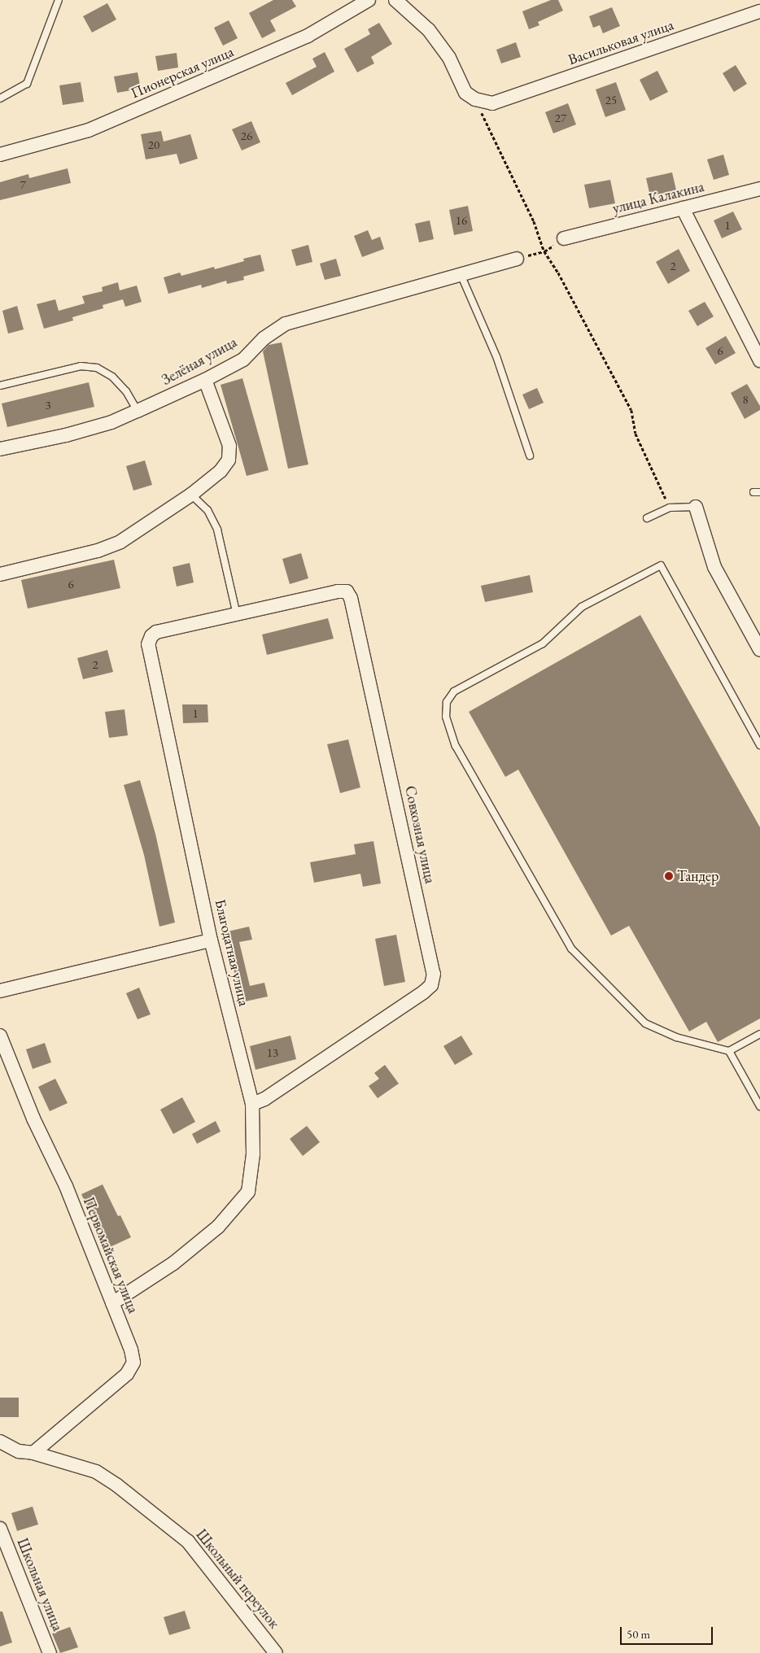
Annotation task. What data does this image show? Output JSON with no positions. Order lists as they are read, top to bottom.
{
  "streets": {
    "street": [
      "Васильковая улица",
      "Пионерская улица",
      "улица Калакина",
      "Зелёная улица",
      "Совхозная улица",
      "Благодатная улица",
      "Первомайская улица",
      "Школьный переулок",
      "Школьная улица"
    ]
  },
  "crossings": [
    ["Совхозная улица", "Благодатная улица"],
    ["Благодатная улица", "Первомайская улица"],
    ["Первомайская улица", "Школьный переулок"]
  ],
  "places": ["Тандер"],
  "house_numbers": [
    "25",
    "27",
    "26",
    "20",
    "7",
    "16",
    "1",
    "2",
    "6",
    "8",
    "3",
    "6",
    "2",
    "1",
    "13"
  ],
  "scale_bar": "50 m"
}
